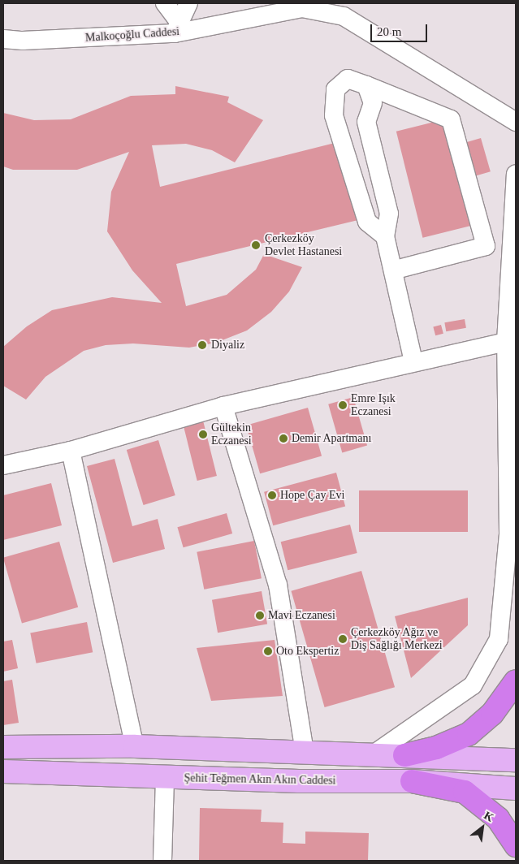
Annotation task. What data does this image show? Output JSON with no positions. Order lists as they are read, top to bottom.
{
  "streets": {
    "main road": ["Şehit Teğmen Akın Akın Caddesi"],
    "street": ["Malkoçoğlu Caddesi"]
  },
  "places": [
    "Çerkezköy Devlet Hastanesi",
    "Diyaliz",
    "Emre Işık Eczanesi",
    "Gültekin Eczanesi",
    "Demir Apartmanı",
    "Hope Çay Evi",
    "Mavi Eczanesi",
    "Çerkezköy Ağız ve Diş Sağlığı Merkezi",
    "Oto Ekspertiz"
  ],
  "scale_bar": "20 m",
  "north": "top right"
}
